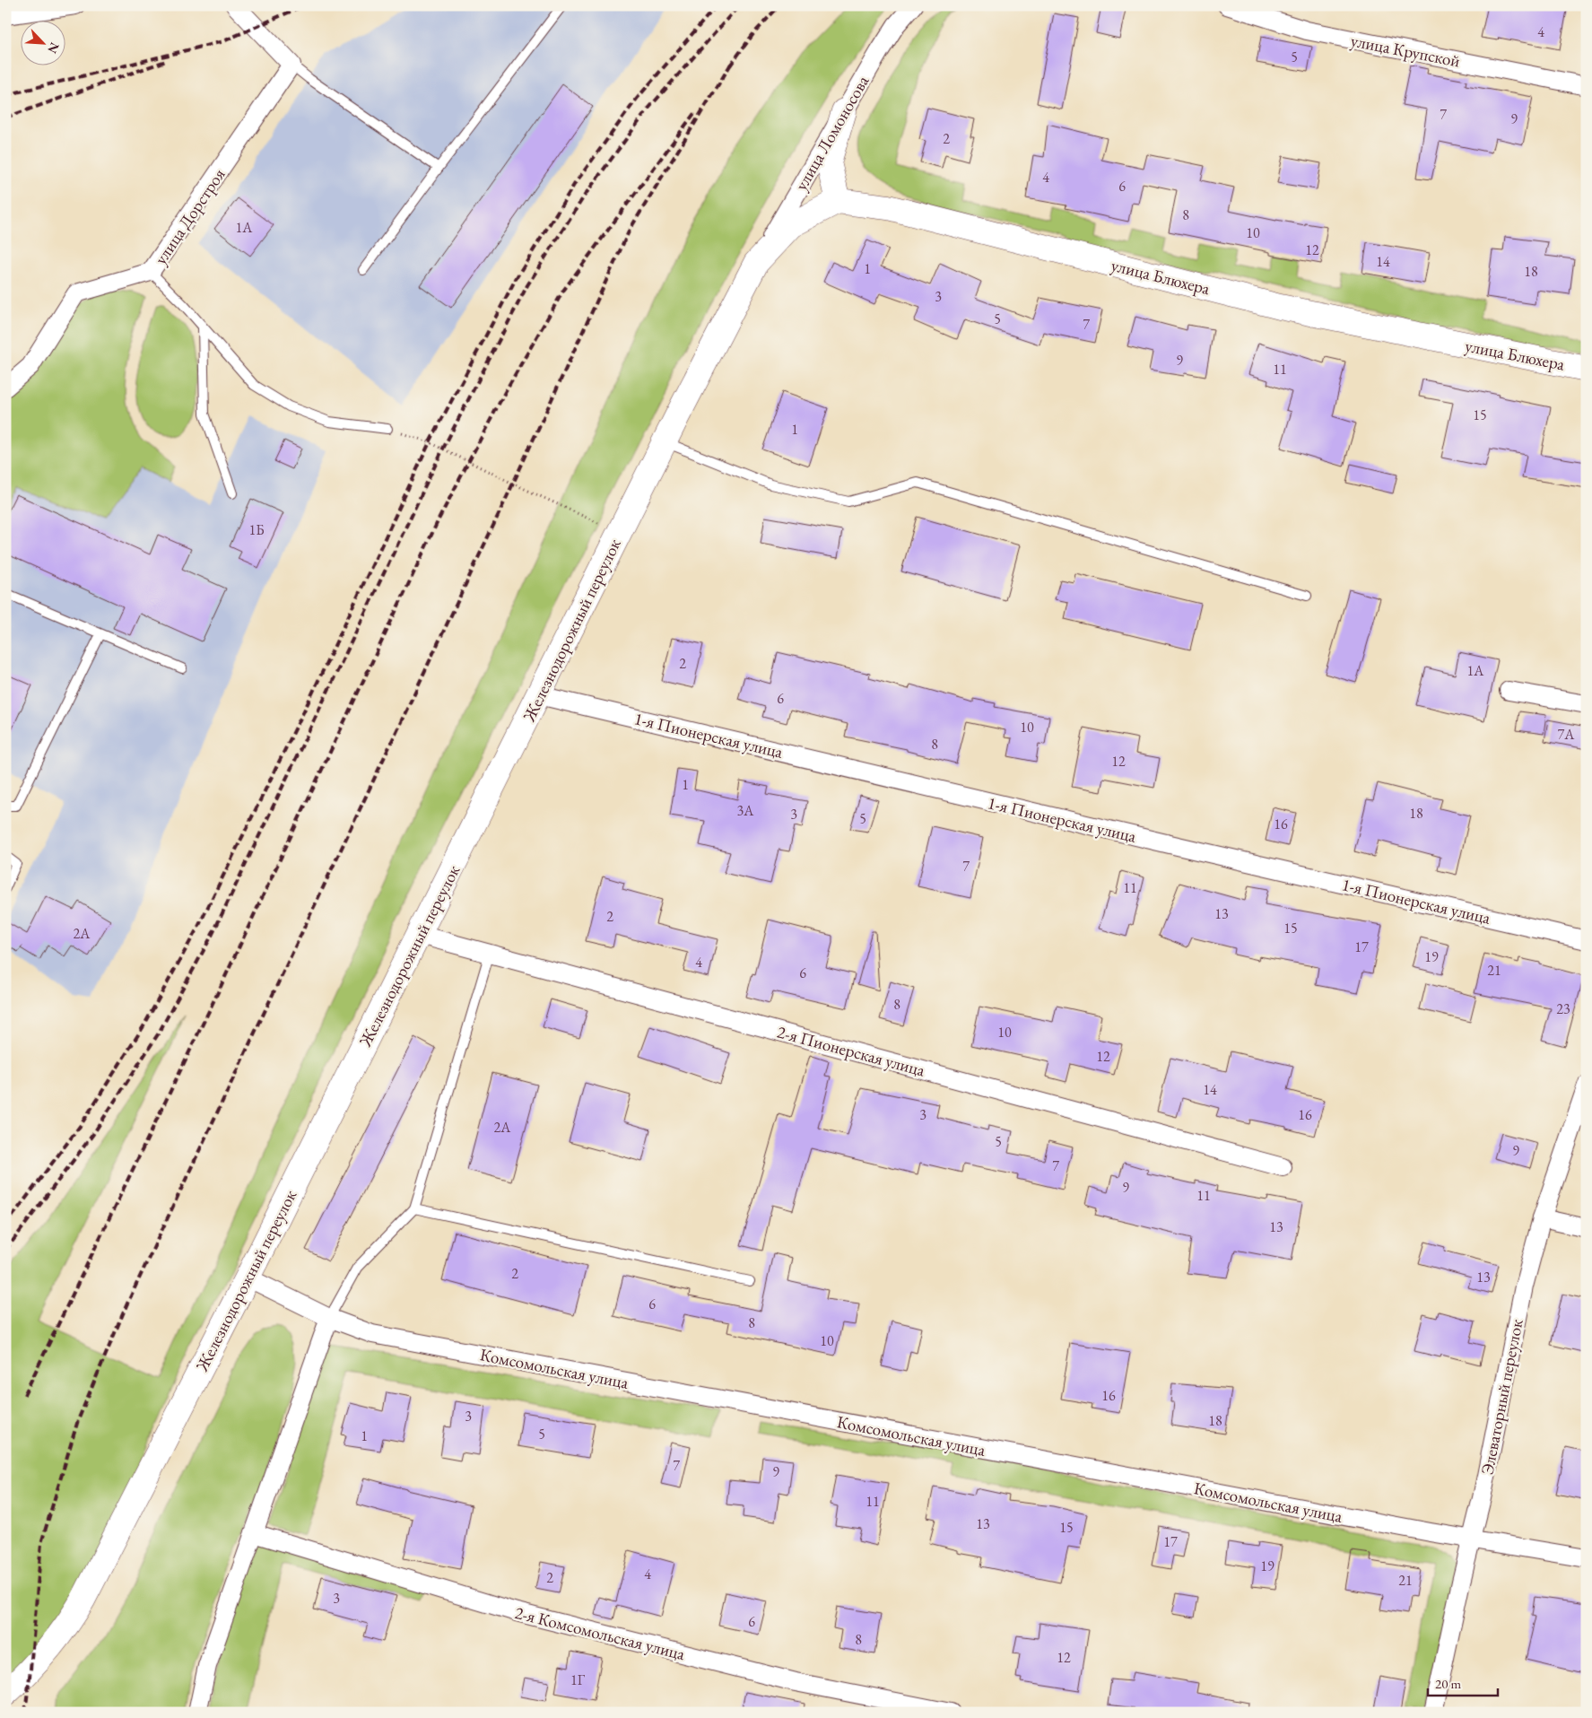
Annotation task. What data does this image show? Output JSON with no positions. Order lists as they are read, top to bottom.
{
  "streets": {
    "street": [
      "улица Крупской",
      "улица Ломоносова",
      "улица Дорстроя",
      "улица Блюхера",
      "Железнодорожный переулок",
      "1-я Пионерская улица",
      "2-я Пионерская улица",
      "Комсомольская улица",
      "Элеваторный переулок",
      "2-я Комсомольская улица"
    ]
  },
  "crossings": [
    ["улица Ломоносова", "Железнодорожный переулок"],
    ["Железнодорожный переулок", "1-я Пионерская улица"],
    ["Железнодорожный переулок", "2-я Пионерская улица"],
    ["Железнодорожный переулок", "Комсомольская улица"],
    ["Комсомольская улица", "Элеваторный переулок"]
  ],
  "house_numbers": [
    "4",
    "5",
    "7",
    "9",
    "2",
    "4",
    "6",
    "8",
    "1А",
    "10",
    "12",
    "14",
    "1",
    "18",
    "3",
    "5",
    "7",
    "9",
    "11",
    "15",
    "1",
    "1Б",
    "2",
    "1А",
    "6",
    "10",
    "7А",
    "8",
    "12",
    "1",
    "3А",
    "18",
    "3",
    "5",
    "16",
    "7",
    "11",
    "13",
    "2",
    "15",
    "2А",
    "17",
    "19",
    "4",
    "21",
    "6",
    "8",
    "23",
    "10",
    "12",
    "14",
    "3",
    "16",
    "2А",
    "5",
    "9",
    "7",
    "9",
    "11",
    "13",
    "2",
    "13",
    "6",
    "8",
    "10",
    "16",
    "3",
    "18",
    "5",
    "1",
    "7",
    "9",
    "11",
    "13",
    "15",
    "17",
    "19",
    "4",
    "2",
    "21",
    "3",
    "6",
    "8",
    "12",
    "1Г"
  ],
  "scale_bar": "20 m",
  "north": "bottom right"
}
